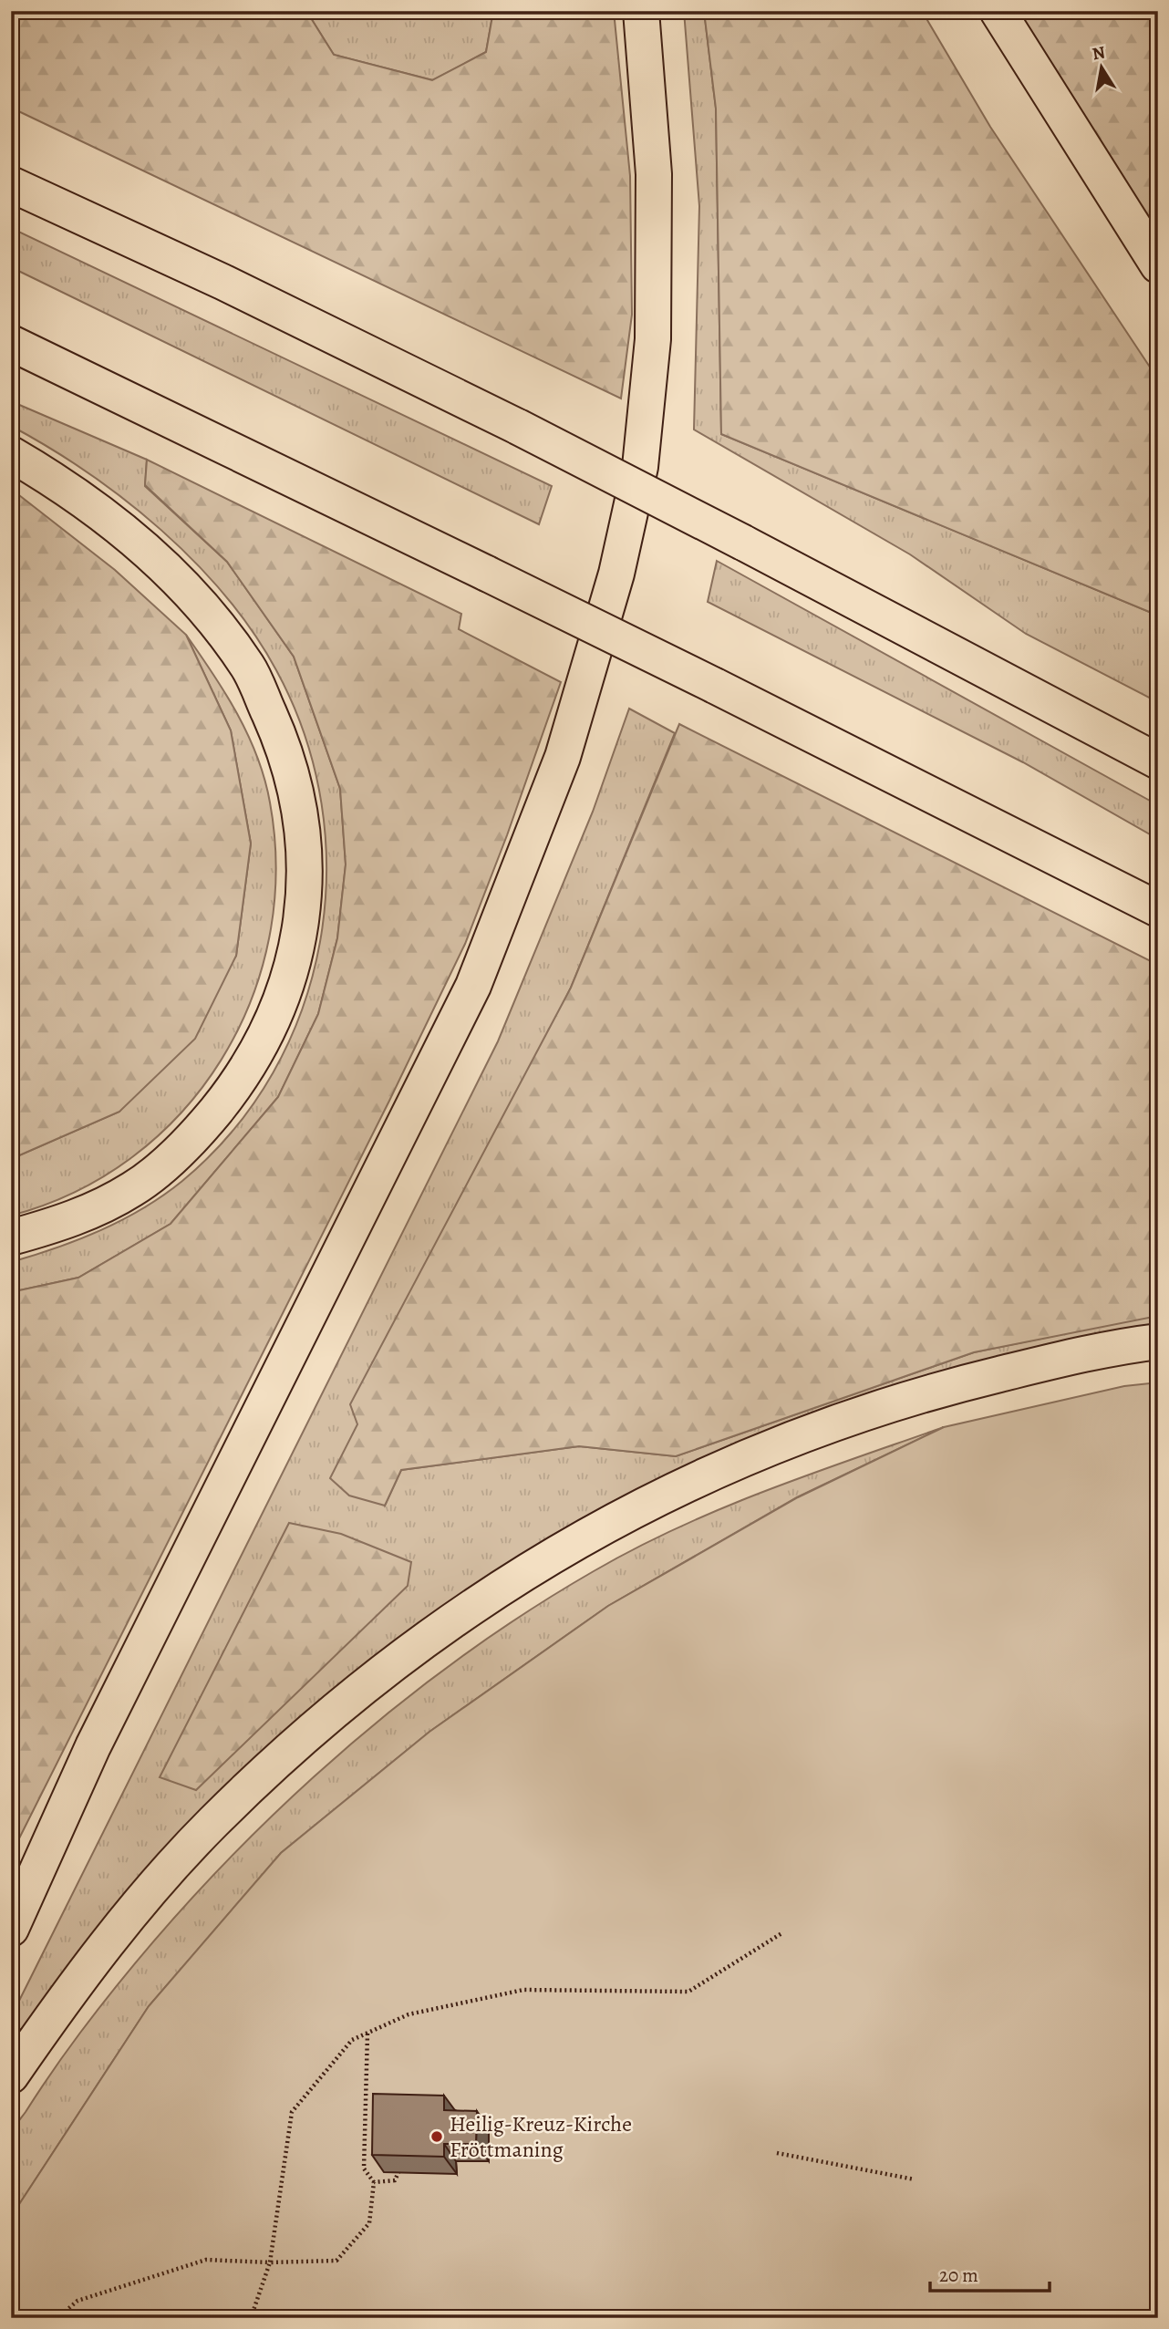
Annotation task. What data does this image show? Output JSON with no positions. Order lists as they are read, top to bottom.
{
  "places": ["Heilig-Kreuz-Kirche Fröttmaning"],
  "scale_bar": "20 m",
  "north": "top"
}
